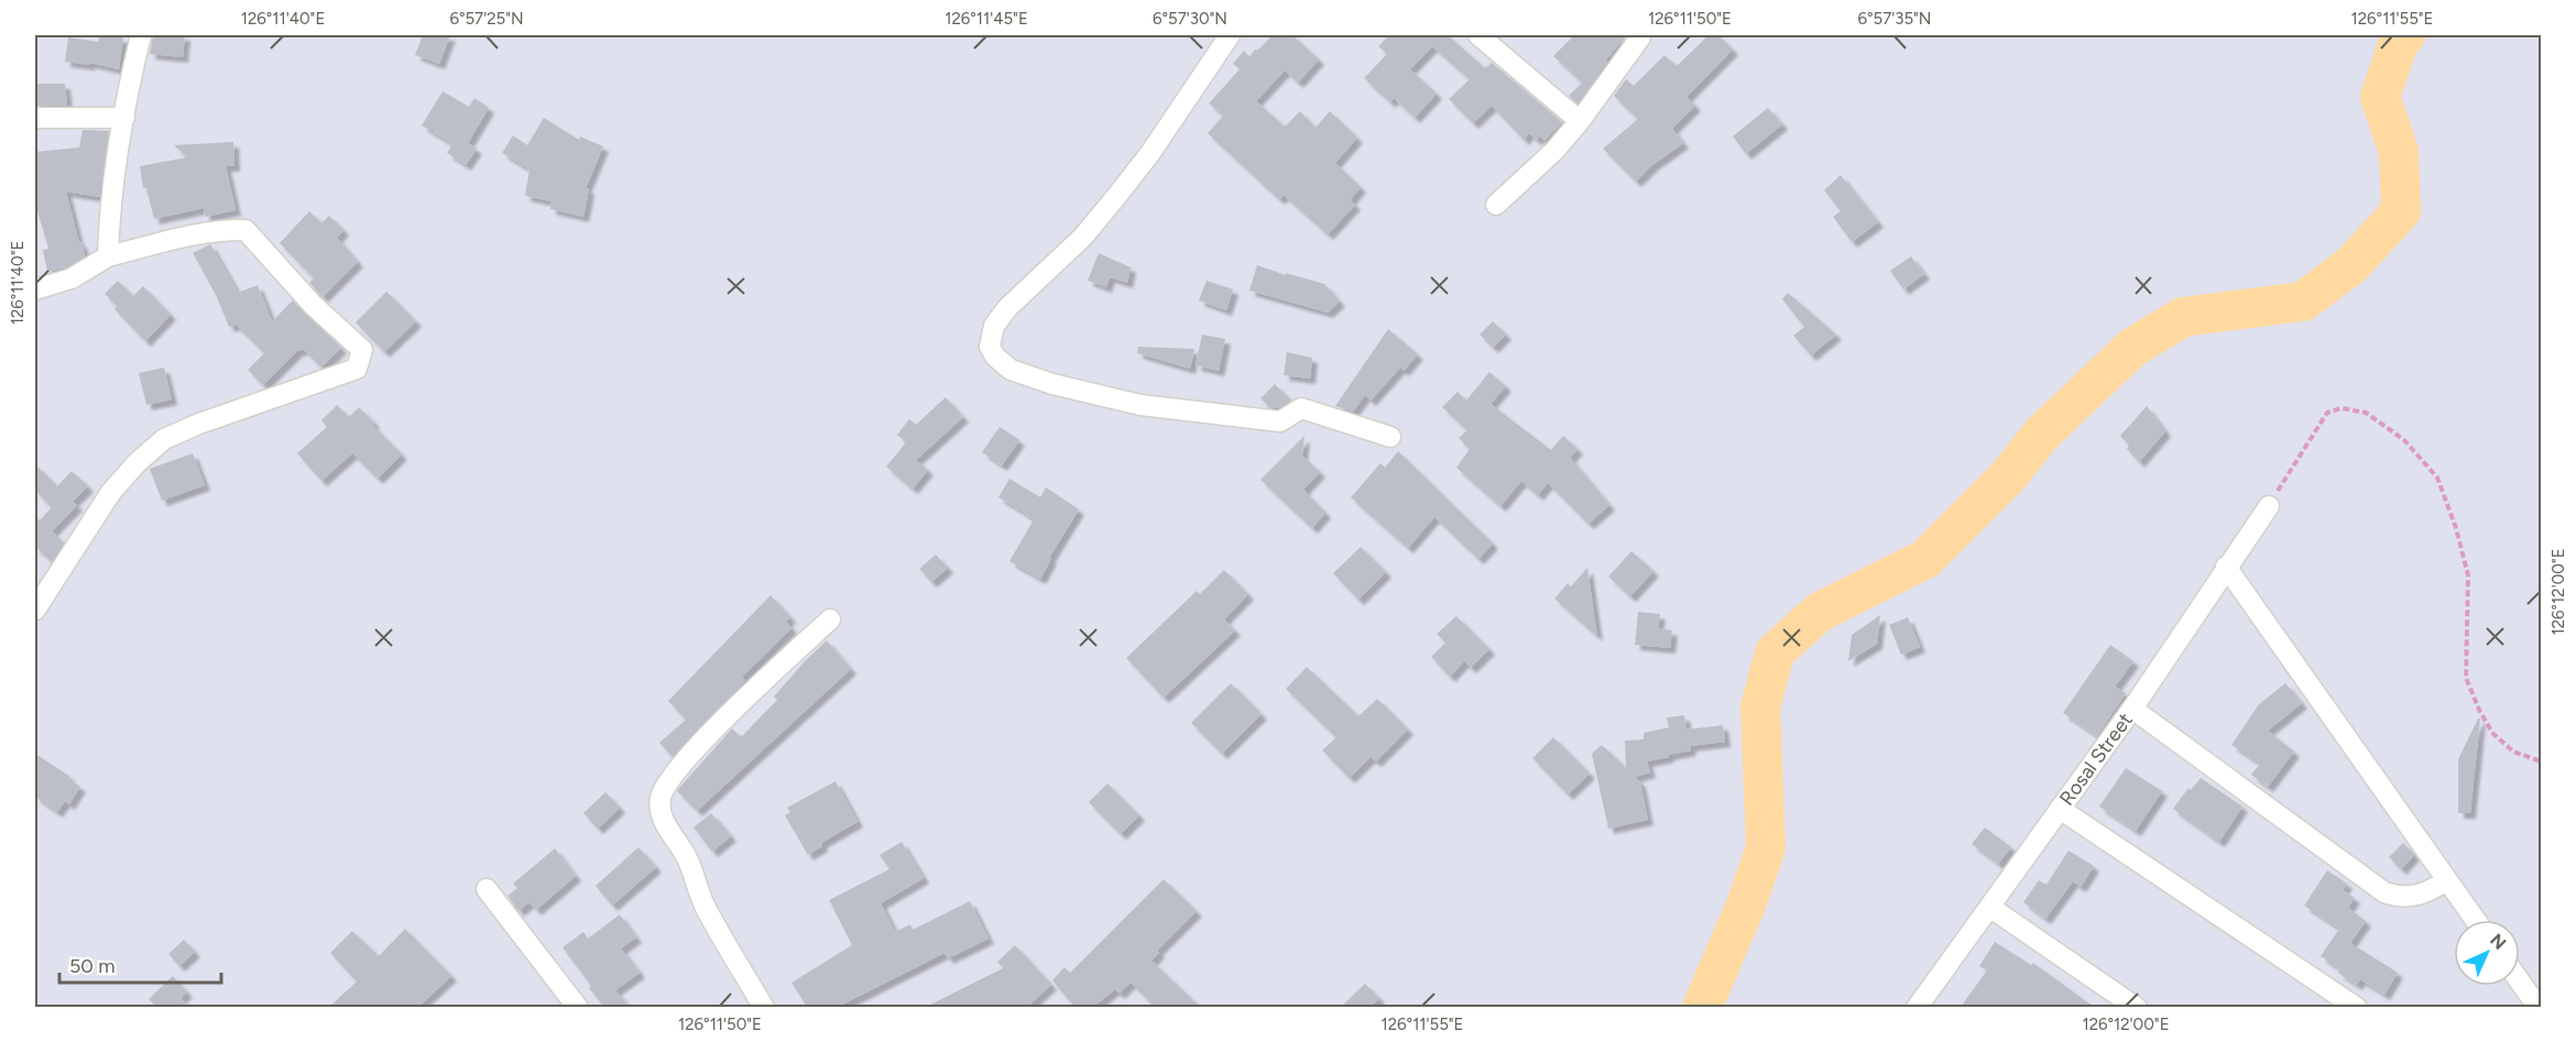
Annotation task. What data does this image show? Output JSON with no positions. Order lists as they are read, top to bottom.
{
  "streets": {
    "street": ["Rosal Street"]
  },
  "scale_bar": "50 m",
  "north": "top right",
  "coordinates": [
    "126°11'40\"E",
    "6°57'25\"N",
    "126°11'45\"E",
    "6°57'30\"N",
    "126°11'50\"E",
    "6°57'35\"N",
    "126°11'55\"E",
    "126°12'00\"E"
  ]
}
